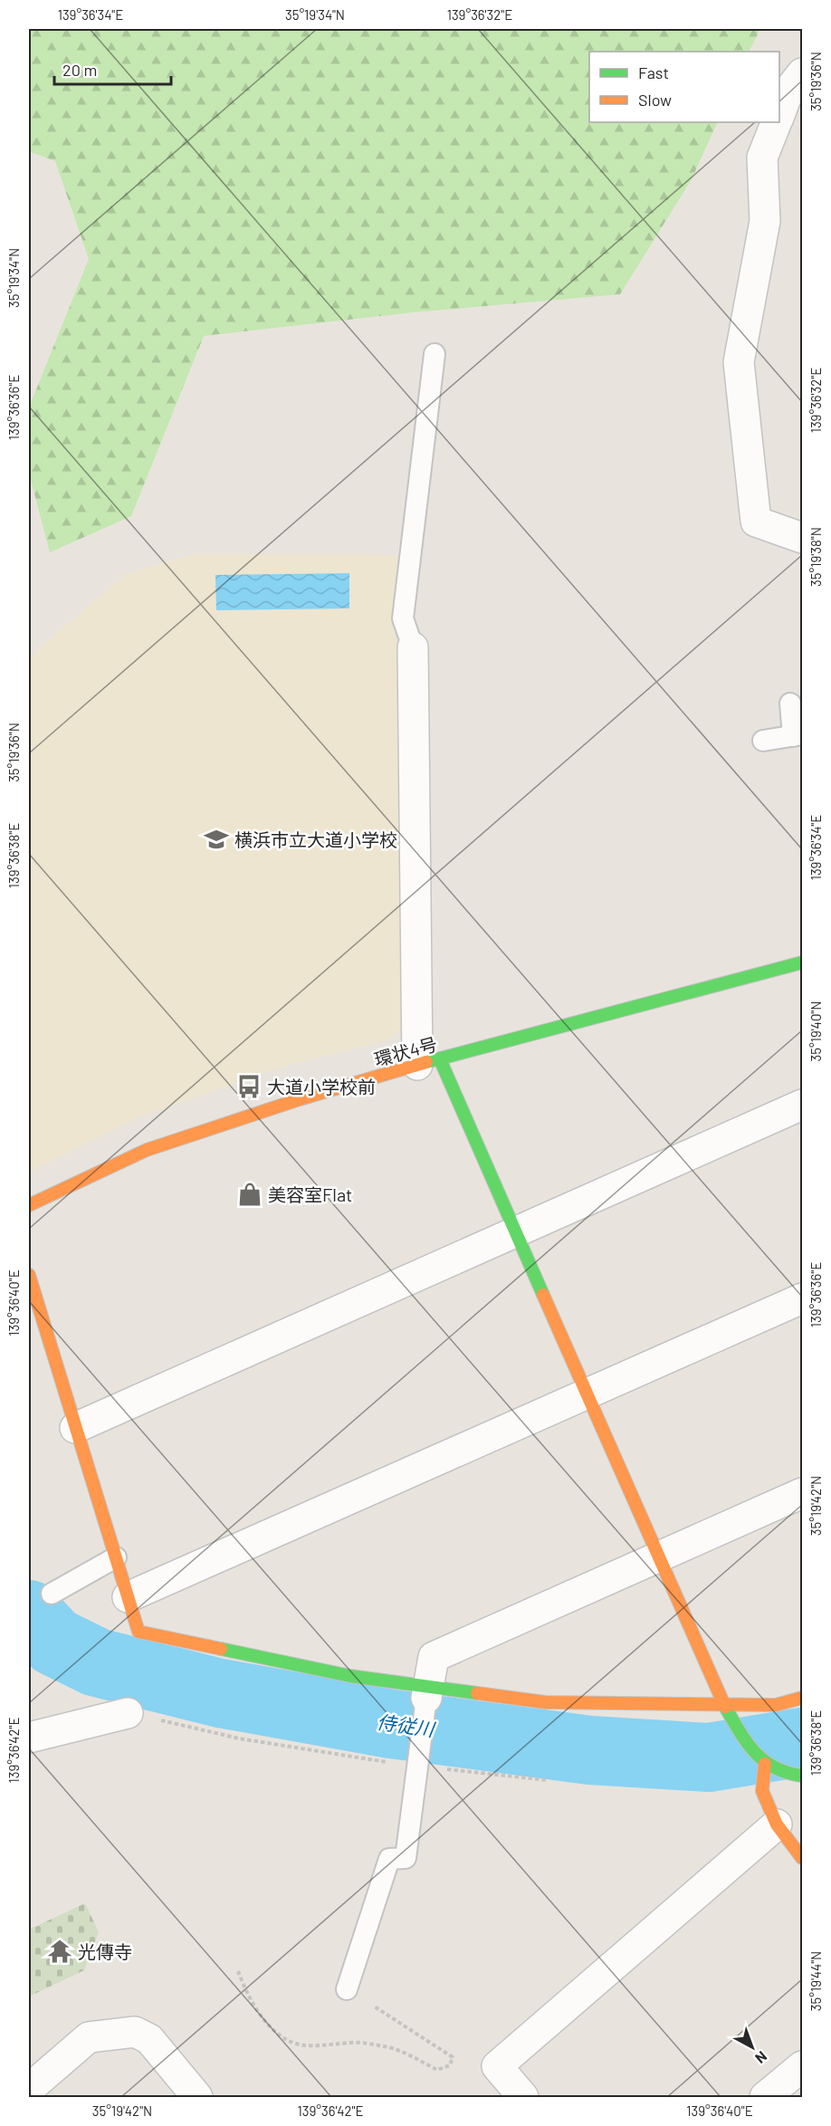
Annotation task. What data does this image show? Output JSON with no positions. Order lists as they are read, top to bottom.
{
  "streets": {
    "street": ["環状4号"]
  },
  "water": ["侍従川"],
  "places": {
    "school or university": ["横浜市立大道小学校"],
    "bus stop": ["大道小学校前"],
    "shop": ["美容室Flat"],
    "temple": ["光傳寺"]
  },
  "legend": ["Fast", "Slow"],
  "scale_bar": "20 m",
  "north": "bottom right",
  "coordinates": [
    "139°36'34\"E",
    "35°19'34\"N",
    "139°36'32\"E",
    "35°19'36\"N",
    "139°36'36\"E",
    "35°19'38\"N",
    "139°36'38\"E",
    "35°19'40\"N",
    "139°36'40\"E",
    "35°19'42\"N",
    "139°36'42\"E",
    "35°19'44\"N"
  ]
}
